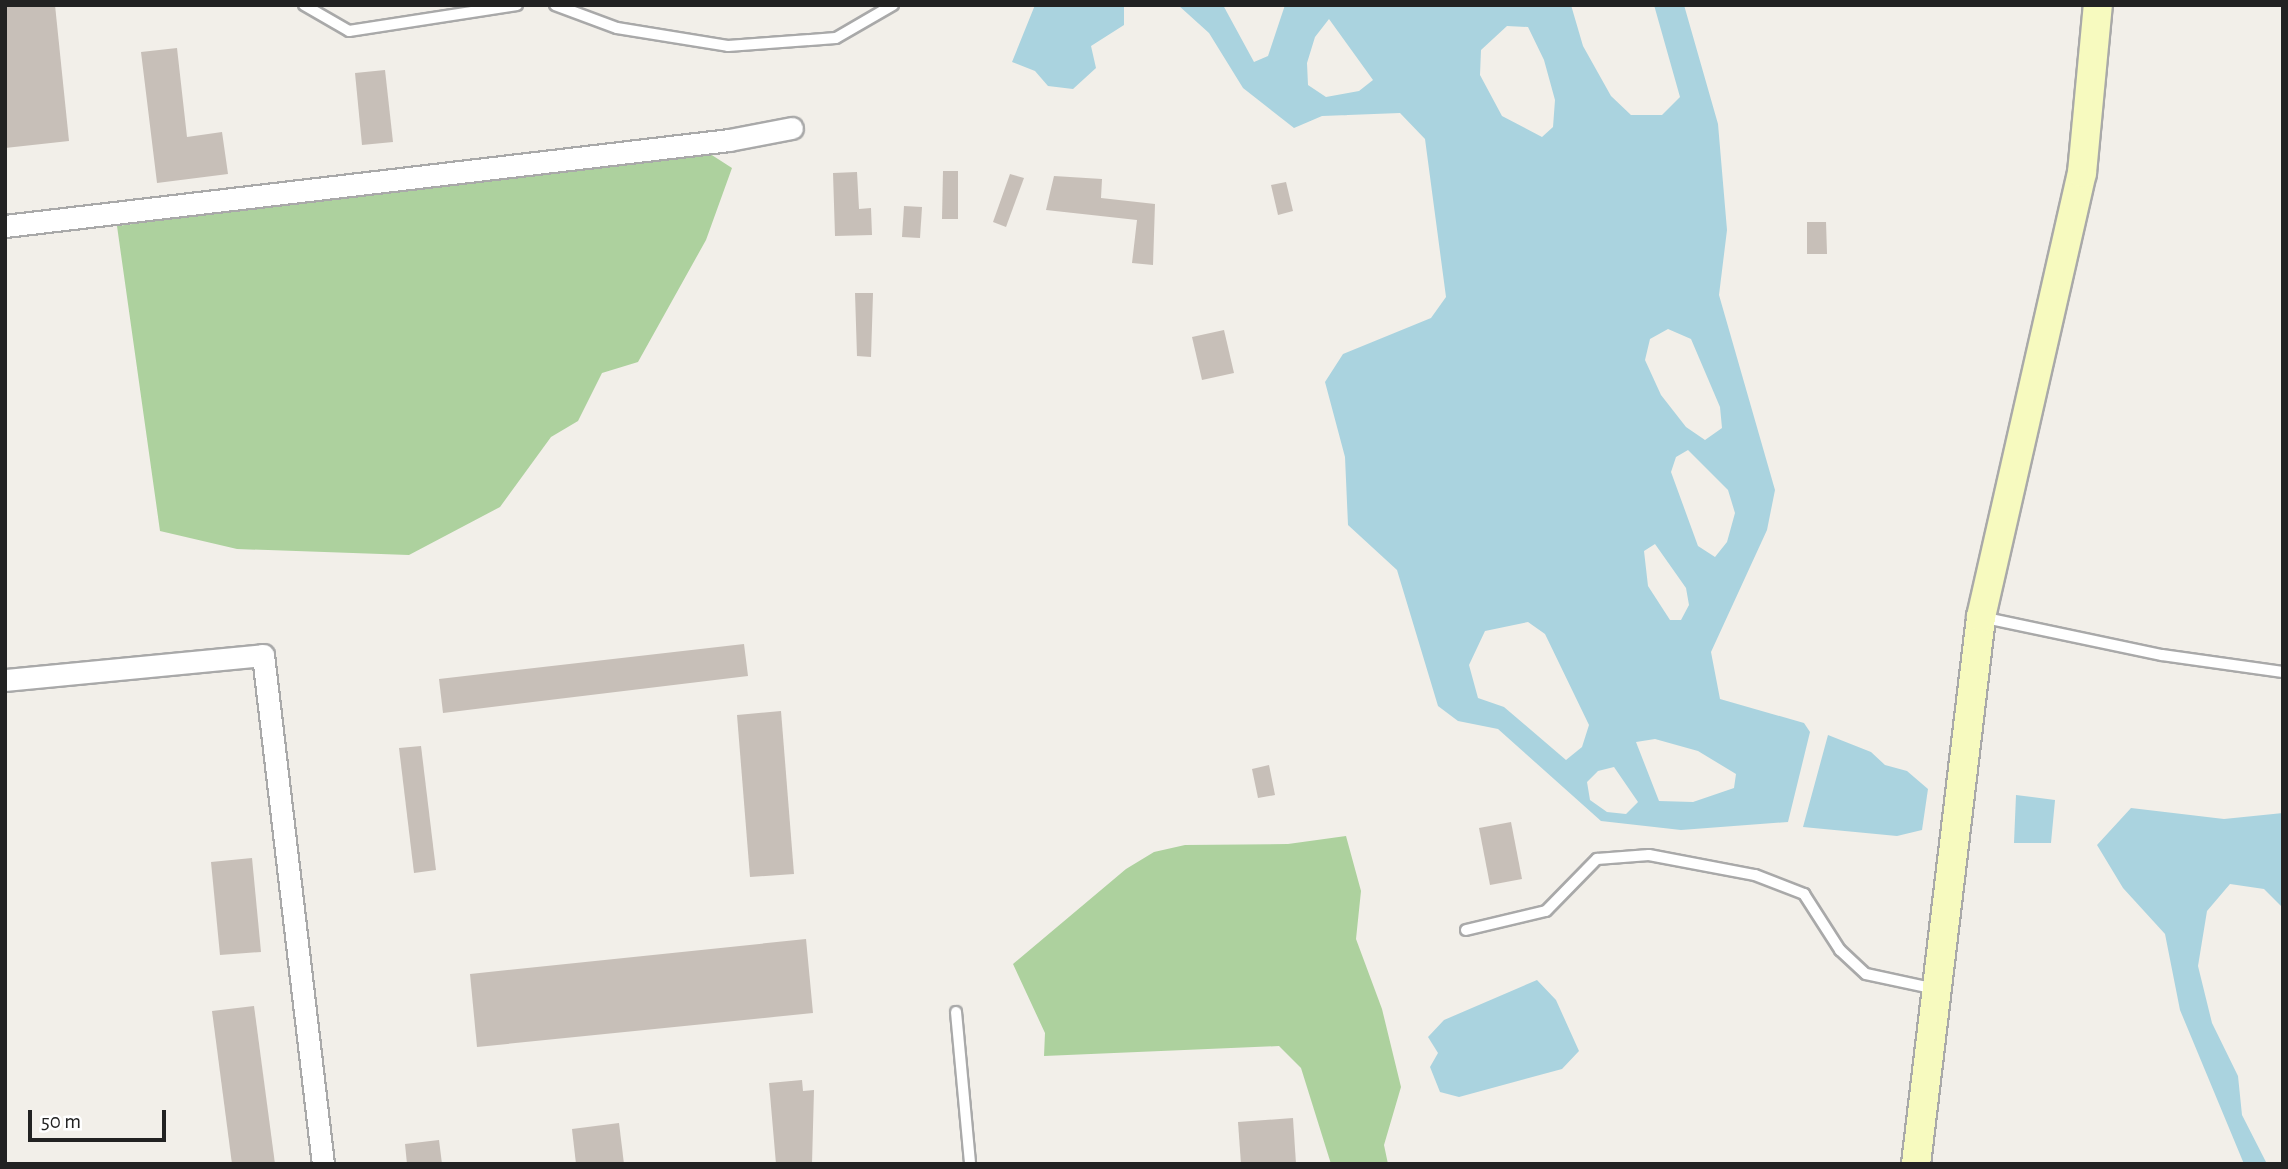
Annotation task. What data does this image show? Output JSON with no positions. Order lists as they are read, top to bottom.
{
  "scale_bar": "50 m"
}
